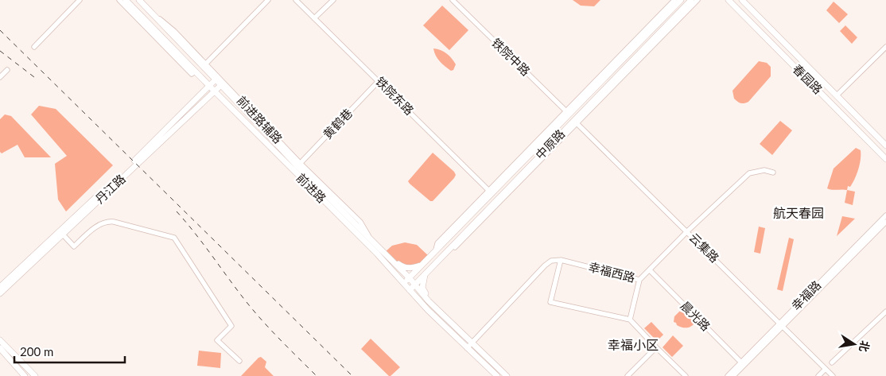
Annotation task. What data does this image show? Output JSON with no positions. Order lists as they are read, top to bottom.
{
  "streets": {
    "main road": [
      "春园路",
      "中原路",
      "前进路",
      "丹江路"
    ],
    "street": [
      "铁院中路",
      "铁院东路",
      "前进路辅路",
      "黄鹤巷",
      "云集路",
      "幸福西路",
      "幸福路",
      "晨光路"
    ]
  },
  "crossings": [
    ["铁院中路", "中原路"],
    ["铁院东路", "黄鹤巷"],
    ["铁院东路", "中原路"],
    ["前进路辅路", "黄鹤巷"],
    ["前进路辅路", "前进路"],
    ["黄鹤巷", "前进路"],
    ["中原路", "前进路"],
    ["中原路", "云集路"],
    ["前进路", "丹江路"],
    ["云集路", "幸福西路"],
    ["云集路", "幸福路"],
    ["幸福西路", "晨光路"],
    ["幸福路", "晨光路"]
  ],
  "districts": ["航天春园", "幸福小区"],
  "scale_bar": "200 m",
  "north": "right"
}
